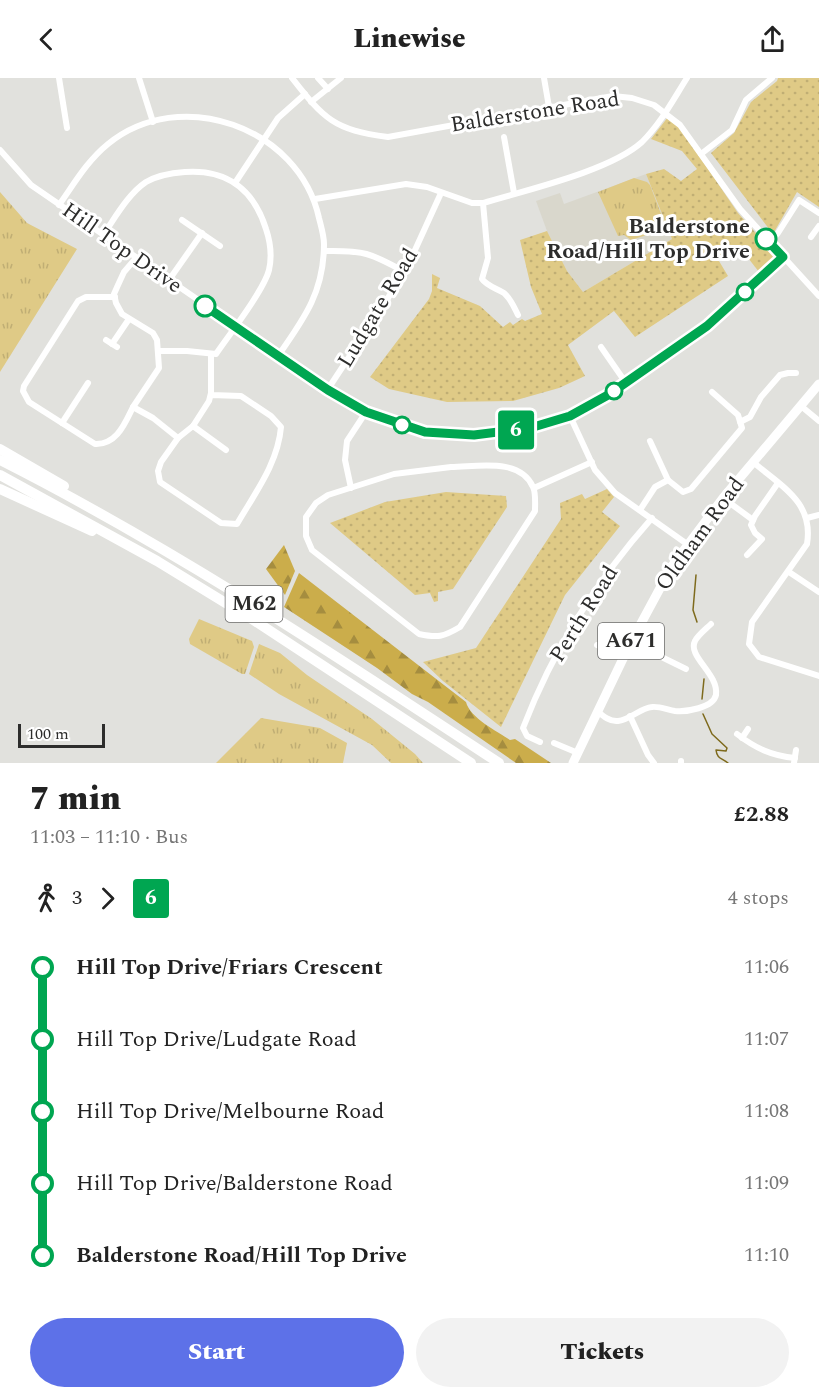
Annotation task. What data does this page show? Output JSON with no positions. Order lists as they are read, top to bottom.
{
  "streets": {
    "highway": ["M62"],
    "main road": ["Oldham Road", "A671"],
    "street": [
      "Balderstone Road",
      "Hill Top Drive",
      "Ludgate Road",
      "Perth Road"
    ]
  },
  "crossings": [
    ["Balderstone Road", "Hill Top Drive"],
    ["Hill Top Drive", "Ludgate Road"]
  ],
  "places": ["Balderstone Road/Hill Top Drive"],
  "lines": ["bus line 6"],
  "scale_bar": "100 m",
  "page": {
    "header": "Linewise",
    "on_map": "6",
    "scale": "100 m",
    "heading": ["7 min", "11:03 – 11:10 · Bus", "£2.88"],
    "legs": ["3", "6", "4 stops"],
    "list": [
      {
        "name": "Hill Top Drive/Friars Crescent",
        "value": "11:06"
      },
      {
        "name": "Hill Top Drive/Ludgate Road",
        "value": "11:07"
      },
      {
        "name": "Hill Top Drive/Melbourne Road",
        "value": "11:08"
      },
      {
        "name": "Hill Top Drive/Balderstone Road",
        "value": "11:09"
      },
      {
        "name": "Balderstone Road/Hill Top Drive",
        "value": "11:10"
      }
    ],
    "buttons": ["Start", "Tickets"]
  }
}
